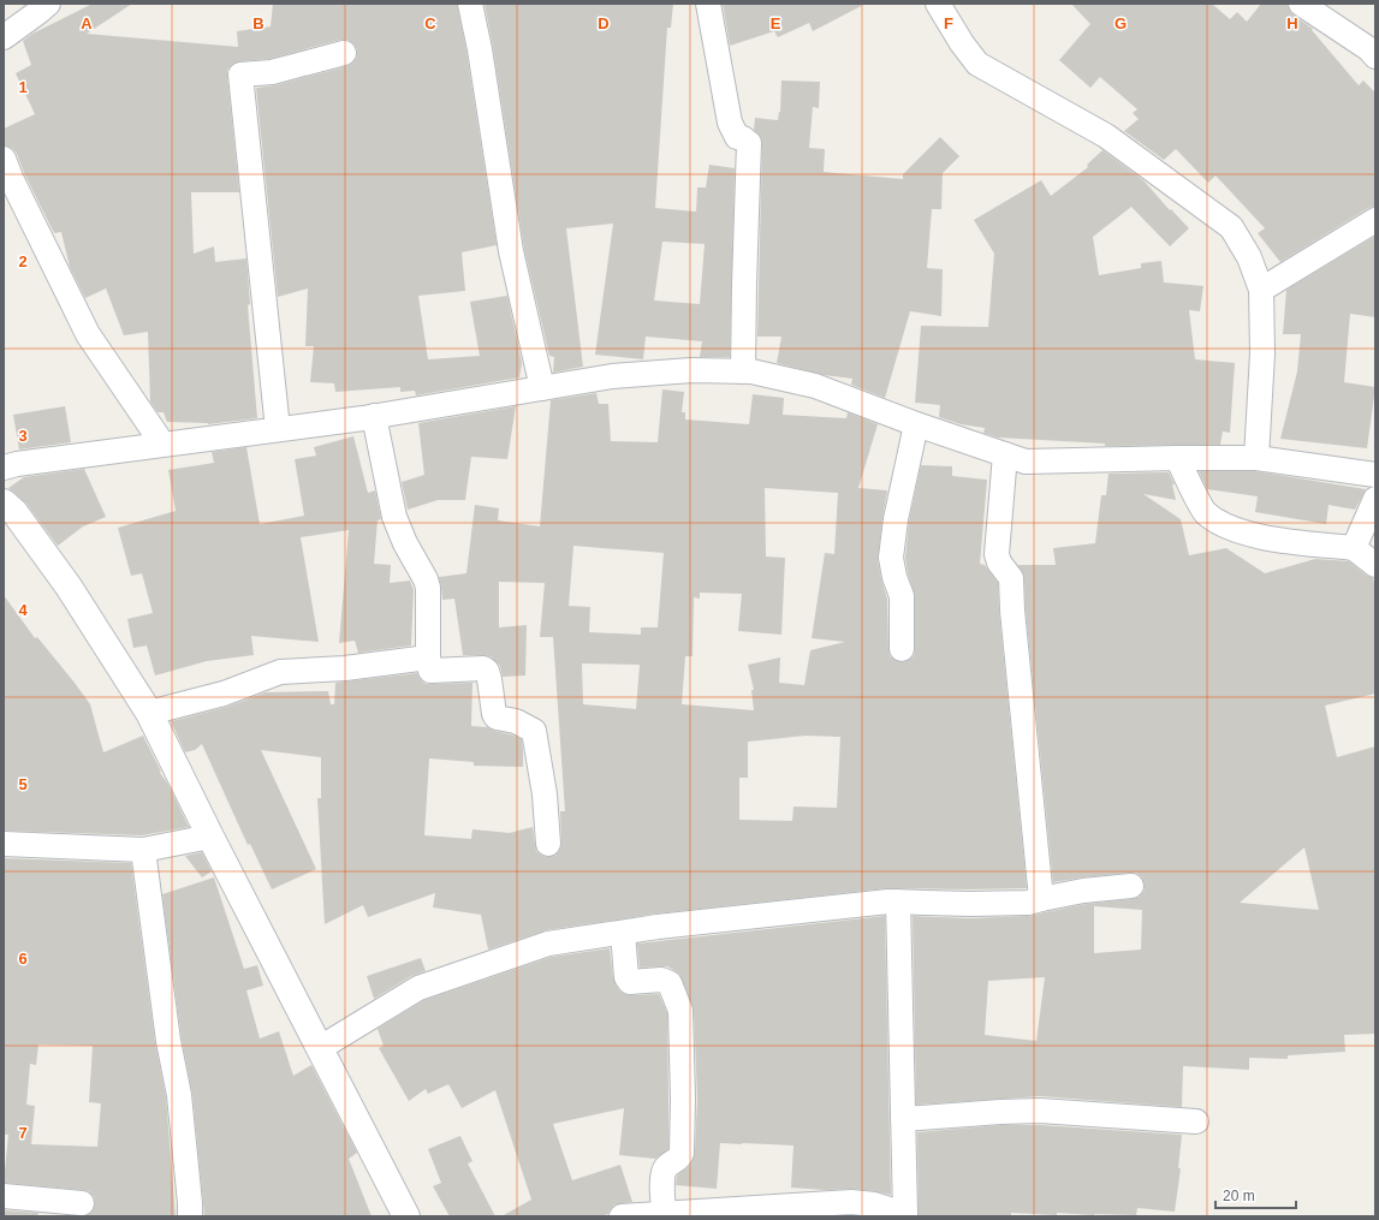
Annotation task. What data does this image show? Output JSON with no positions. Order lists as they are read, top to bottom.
{
  "scale_bar": "20 m",
  "grid": {
    "columns": [
      "A",
      "B",
      "C",
      "D",
      "E",
      "F",
      "G",
      "H"
    ],
    "rows": [
      "1",
      "2",
      "3",
      "4",
      "5",
      "6",
      "7"
    ]
  }
}
